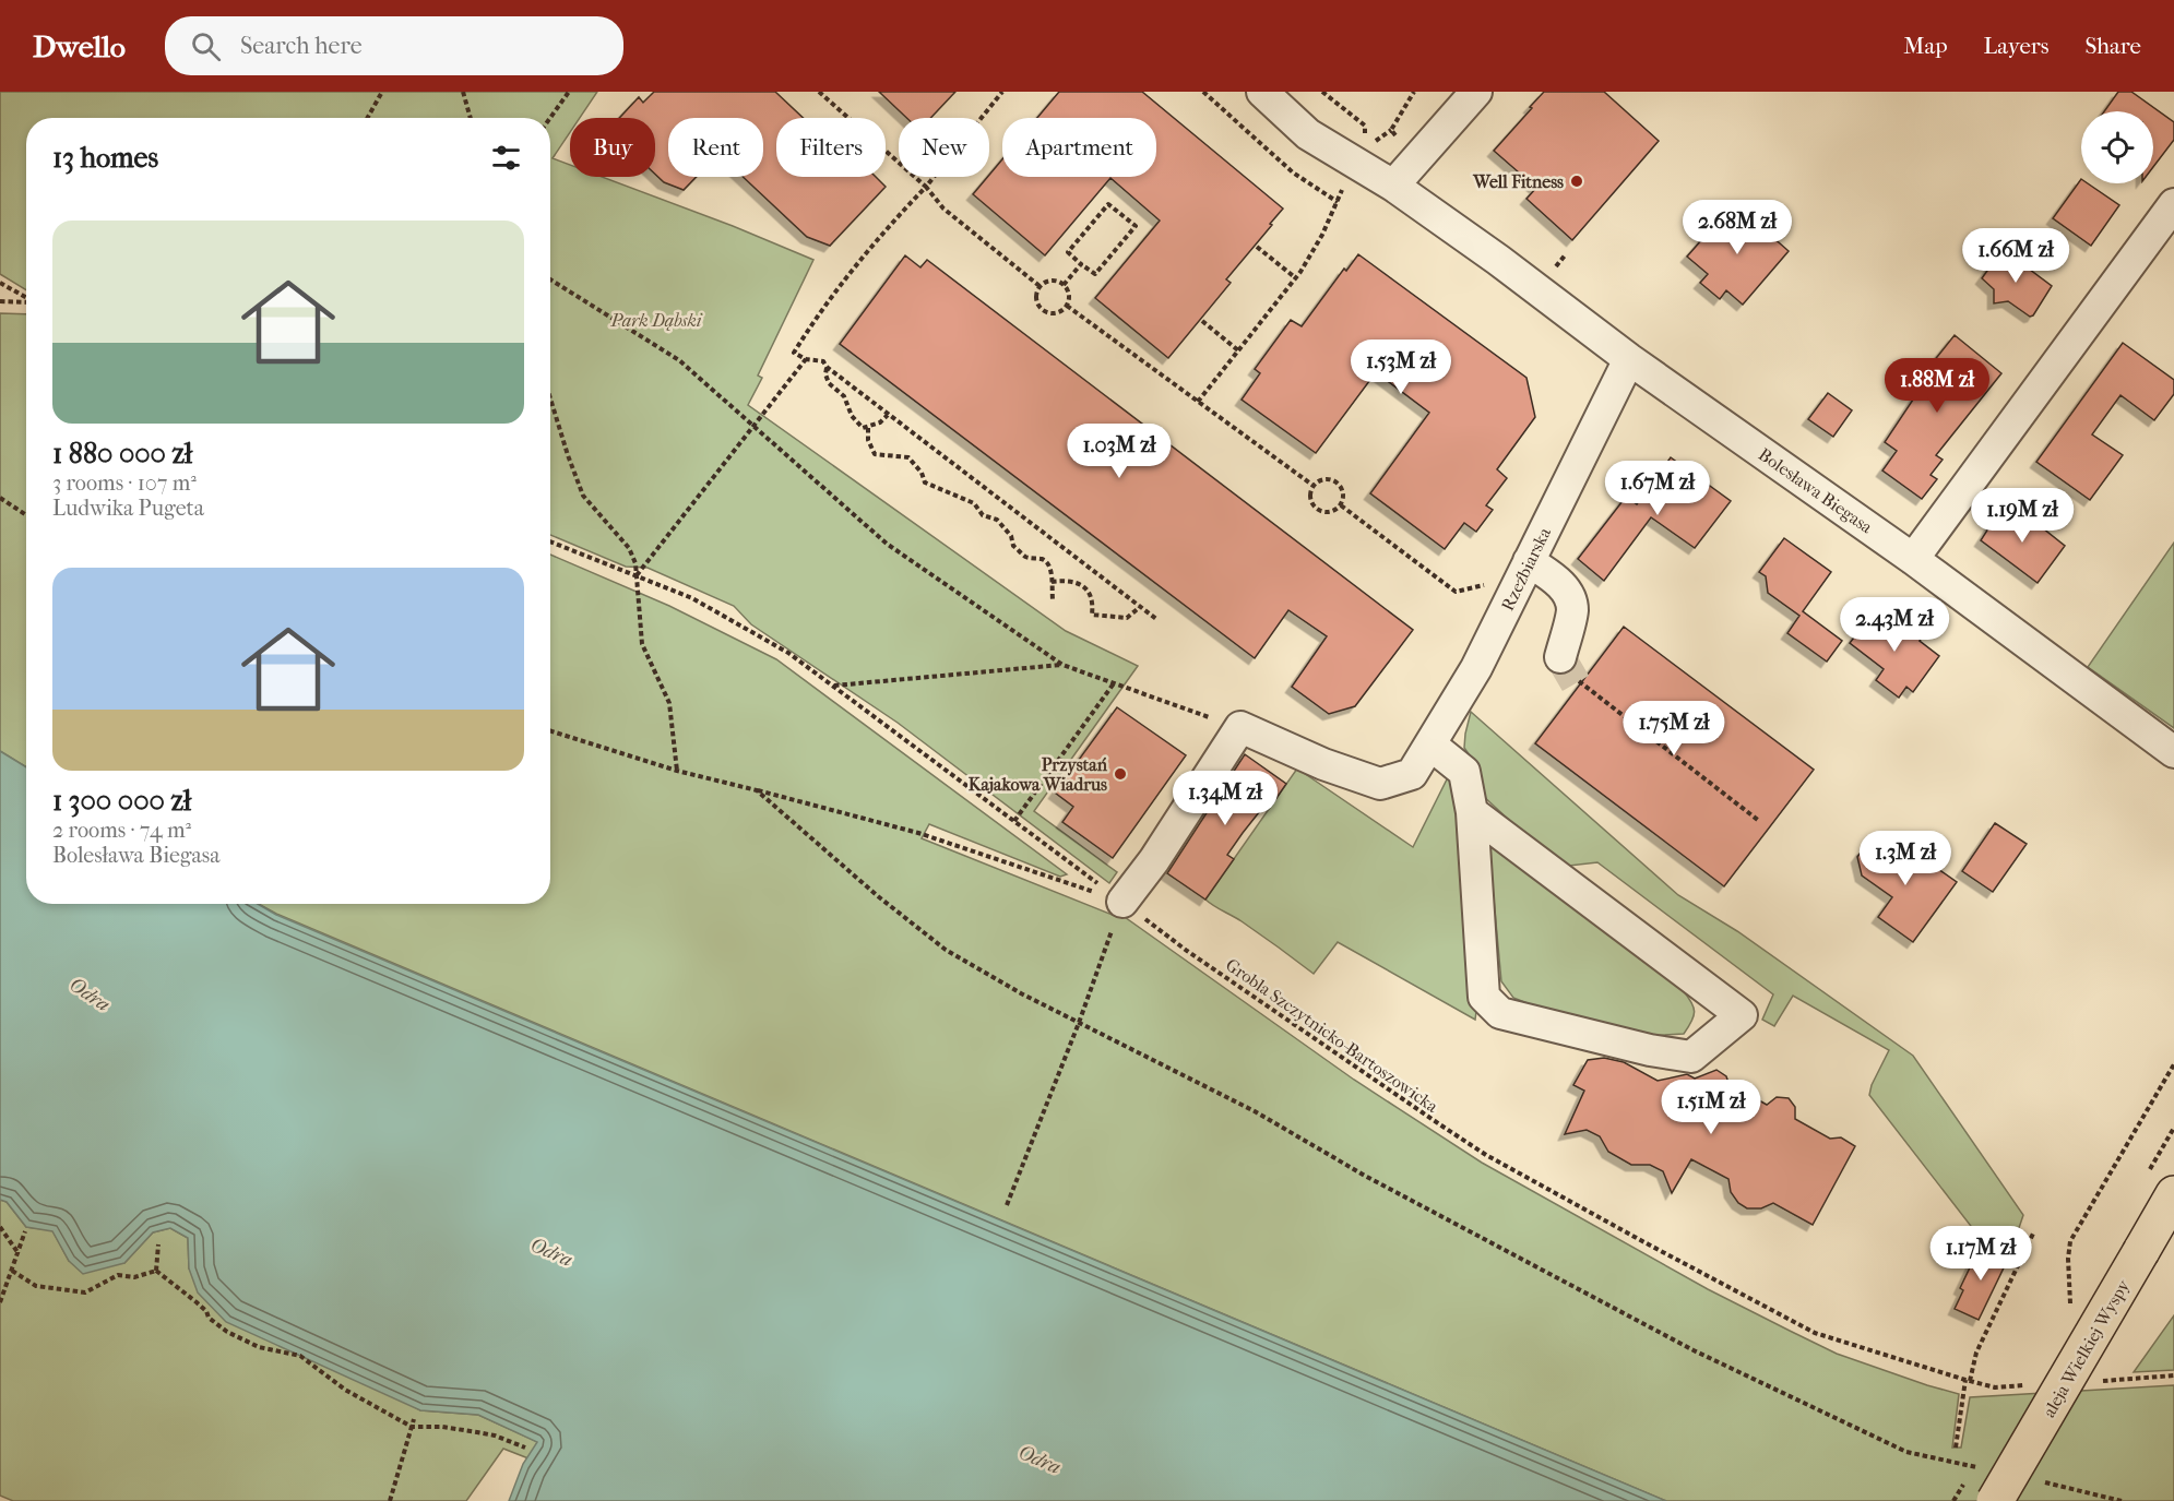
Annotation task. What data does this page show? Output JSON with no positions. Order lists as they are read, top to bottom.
{
  "streets": {
    "main road": ["aleja Wielkiej Wyspy"],
    "street": ["Bolesława Biegasa", "Rzeźbiarska"],
    "path": ["Grobla Szczytnicko-Bartoszowicka"]
  },
  "crossings": [
    ["Bolesława Biegasa", "Rzeźbiarska"]
  ],
  "water": ["Odra"],
  "parks": ["Park Dąbski"],
  "places": ["Well Fitness", "Przystań Kajakowa Wiadrus"],
  "page": {
    "header": "Dwello",
    "search": "Search here",
    "nav": ["Map", "Layers", "Share"],
    "chip": [
      "Buy",
      "Rent",
      "Filters",
      "New",
      "Apartment"
    ],
    "heading": "13 homes",
    "list": [
      {
        "name": "1 880 000 zł",
        "note": "3 rooms · 107 m² · Ludwika Pugeta"
      },
      {
        "name": "1 300 000 zł",
        "note": "2 rooms · 74 m² · Bolesława Biegasa"
      }
    ],
    "price": [
      "2.68M zł",
      "1.66M zł",
      "1.53M zł",
      "1.88M zł",
      "1.03M zł",
      "1.67M zł",
      "1.19M zł",
      "2.43M zł",
      "1.75M zł",
      "1.34M zł",
      "1.3M zł",
      "1.51M zł",
      "1.17M zł"
    ]
  }
}
